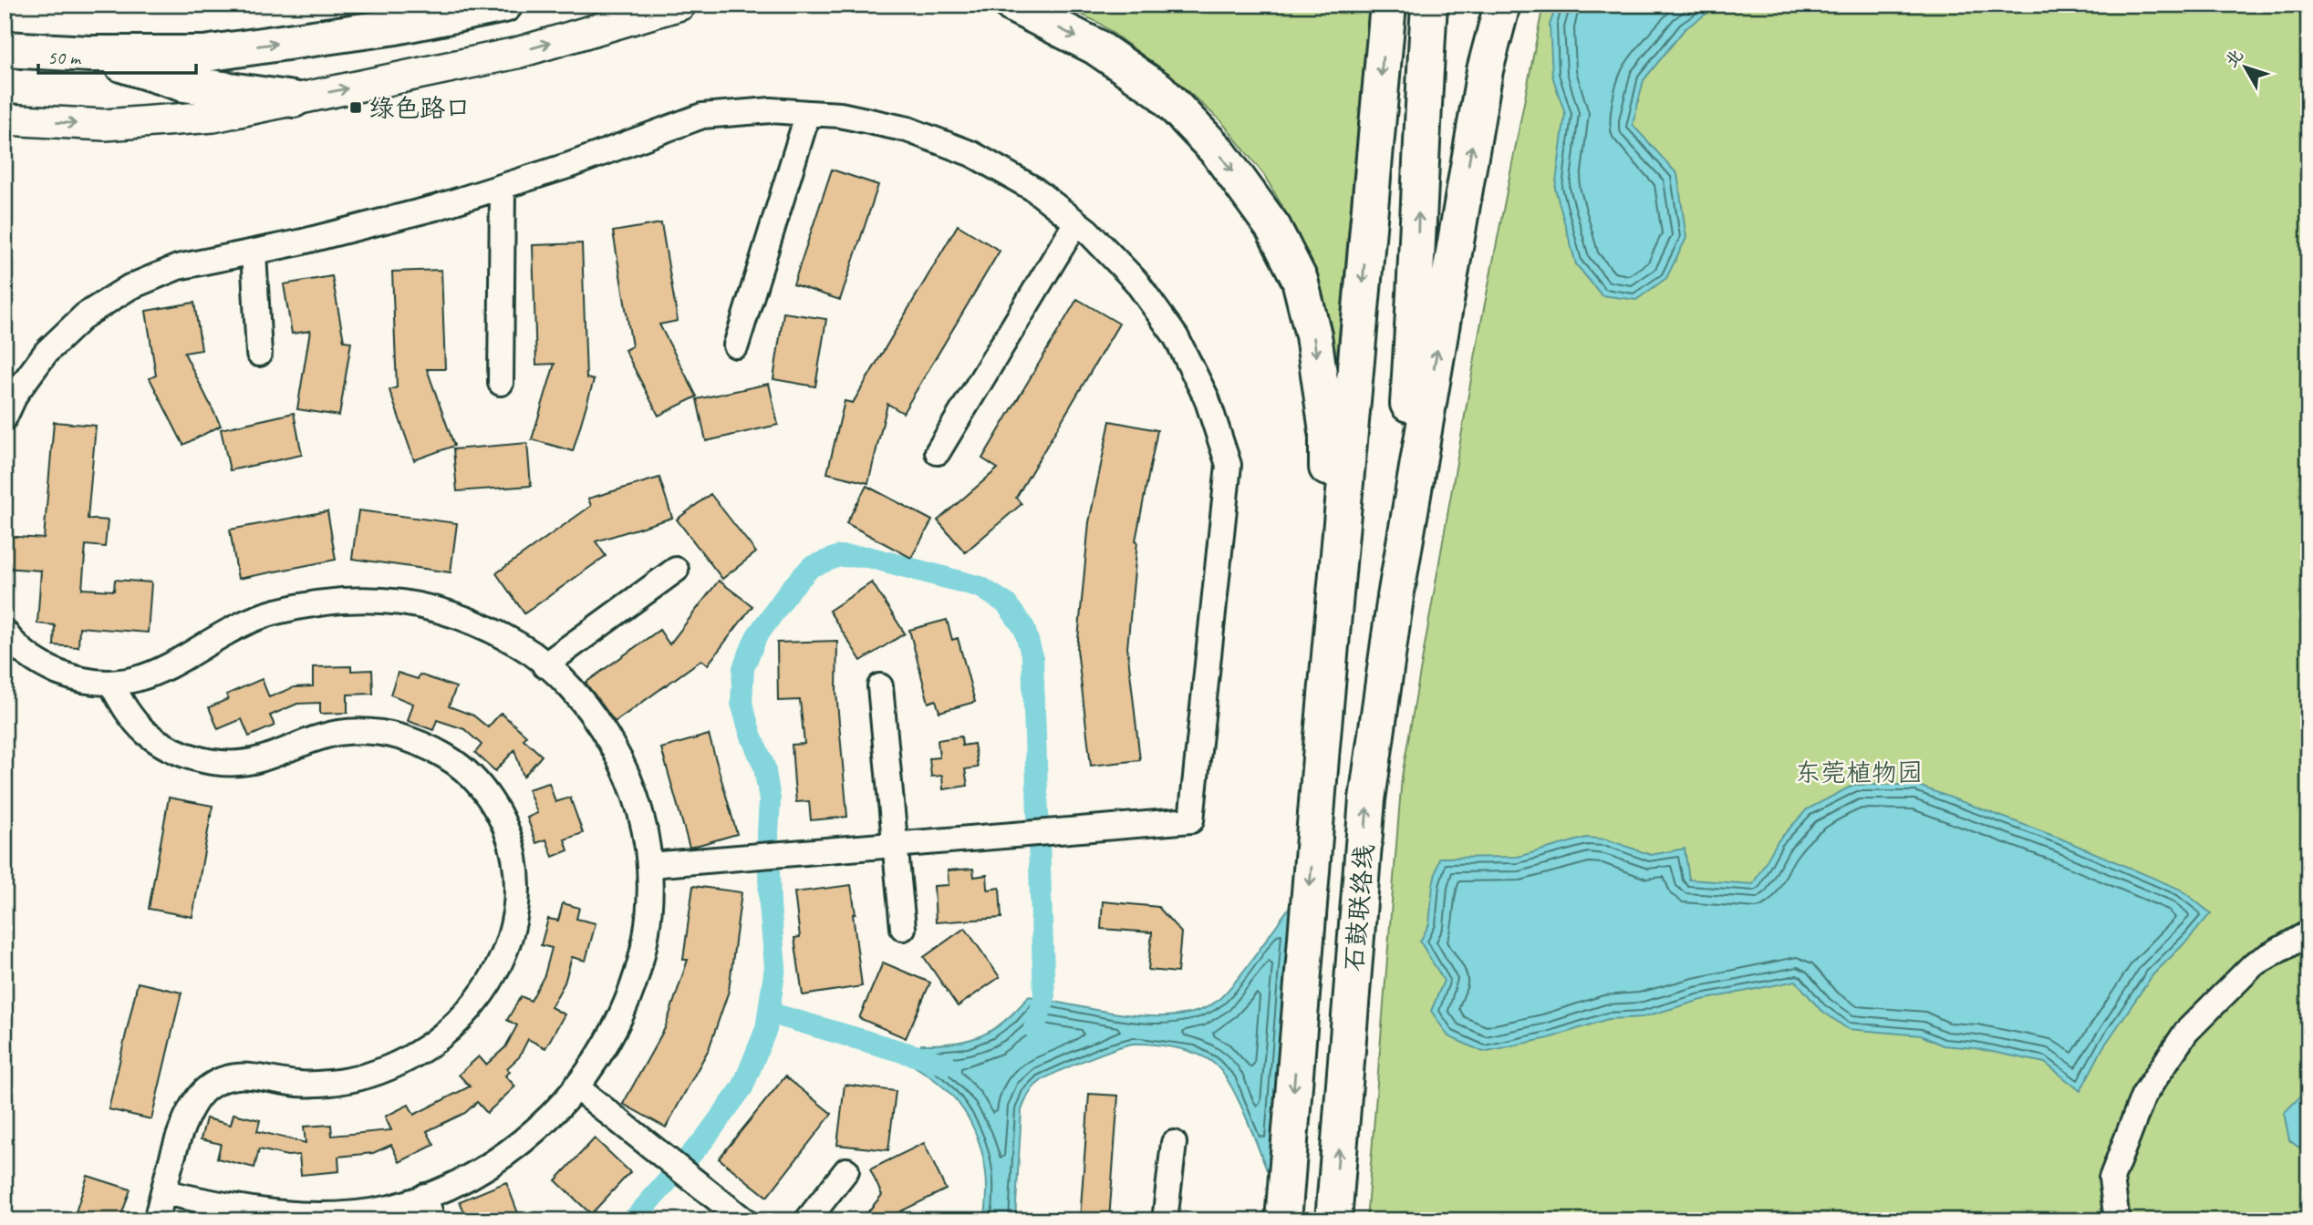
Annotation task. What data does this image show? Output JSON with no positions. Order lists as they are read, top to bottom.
{
  "streets": {
    "highway": ["石鼓联络线"]
  },
  "parks": ["东莞植物园"],
  "places": {
    "transit": ["绿色路口"]
  },
  "scale_bar": "50 m",
  "north": "top left"
}
